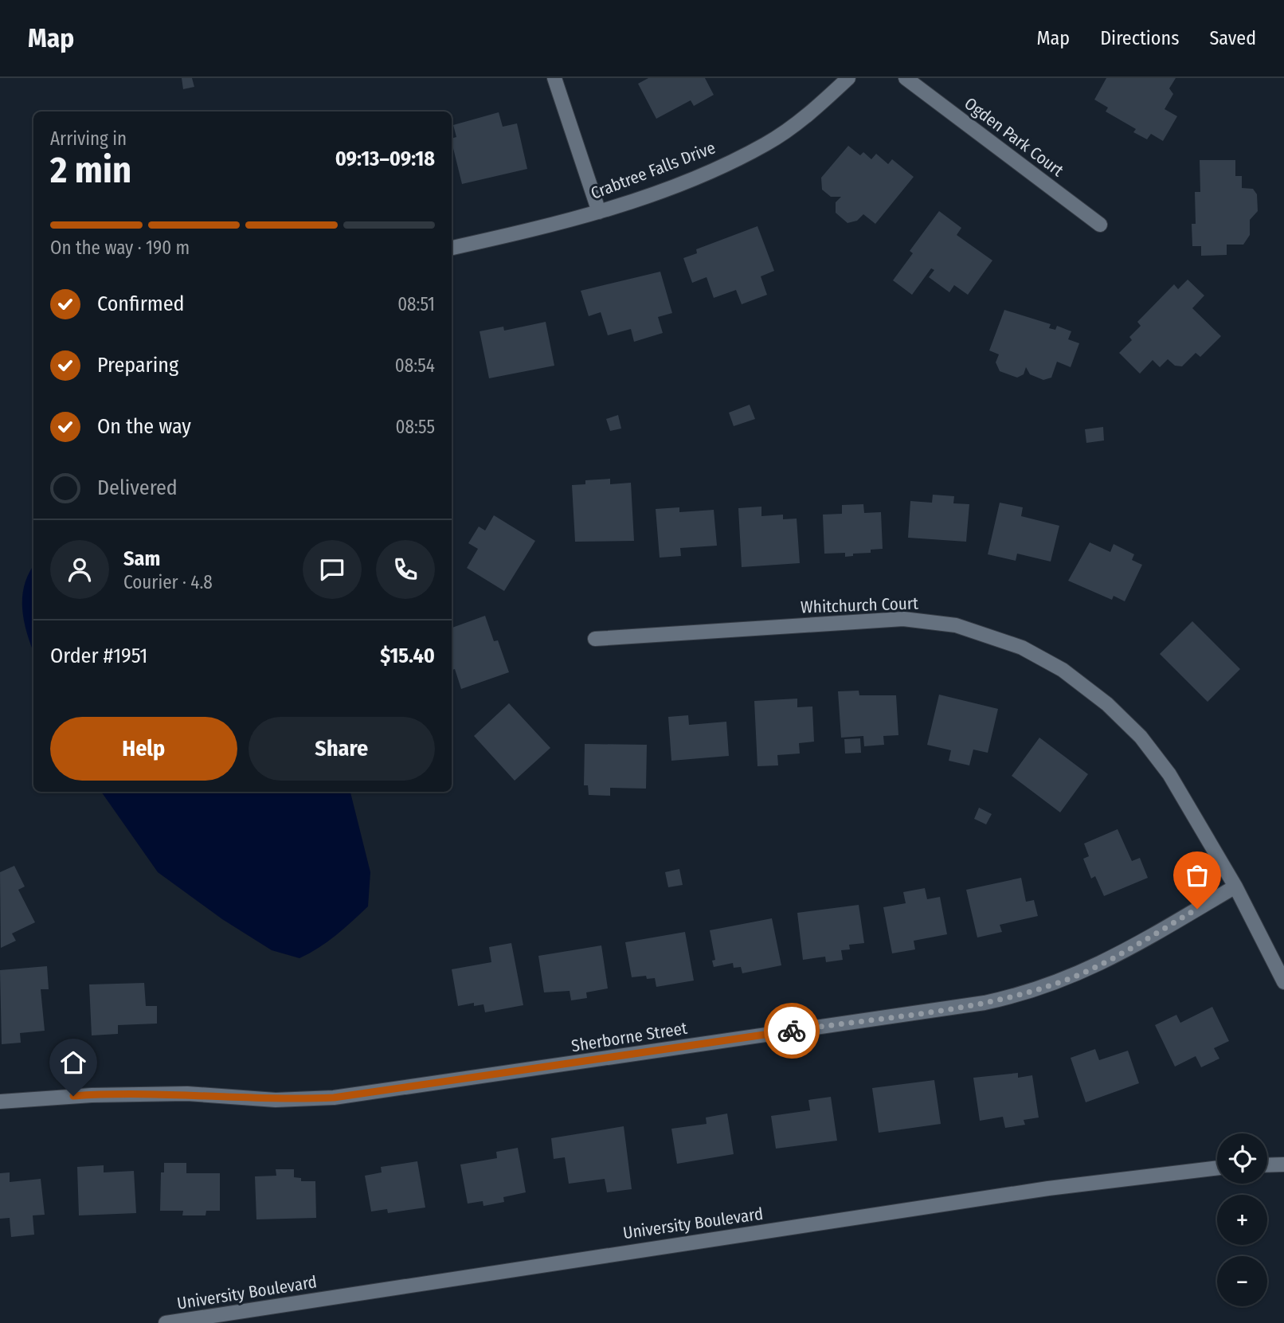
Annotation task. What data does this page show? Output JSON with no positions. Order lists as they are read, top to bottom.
{
  "streets": {
    "street": [
      "Ogden Park Court",
      "Crabtree Falls Drive",
      "Whitchurch Court",
      "Sherborne Street",
      "University Boulevard"
    ]
  },
  "crossings": [
    ["Whitchurch Court", "Sherborne Street"]
  ],
  "page": {
    "header": "Map",
    "nav": ["Map", "Directions", "Saved"],
    "heading": ["2 min", "Arriving in", "09:13–09:18"],
    "panel": [
      "Sam",
      "Courier · 4.8",
      "Order #1951",
      "$15.40"
    ],
    "bar": "On the way · 190 m",
    "list": [
      ["Confirmed", "08:51"],
      ["Preparing", "08:54"],
      ["On the way", "08:55"],
      "Delivered"
    ],
    "buttons": ["Help", "Share"],
    "map_buttons": ["+", "−"]
  }
}
